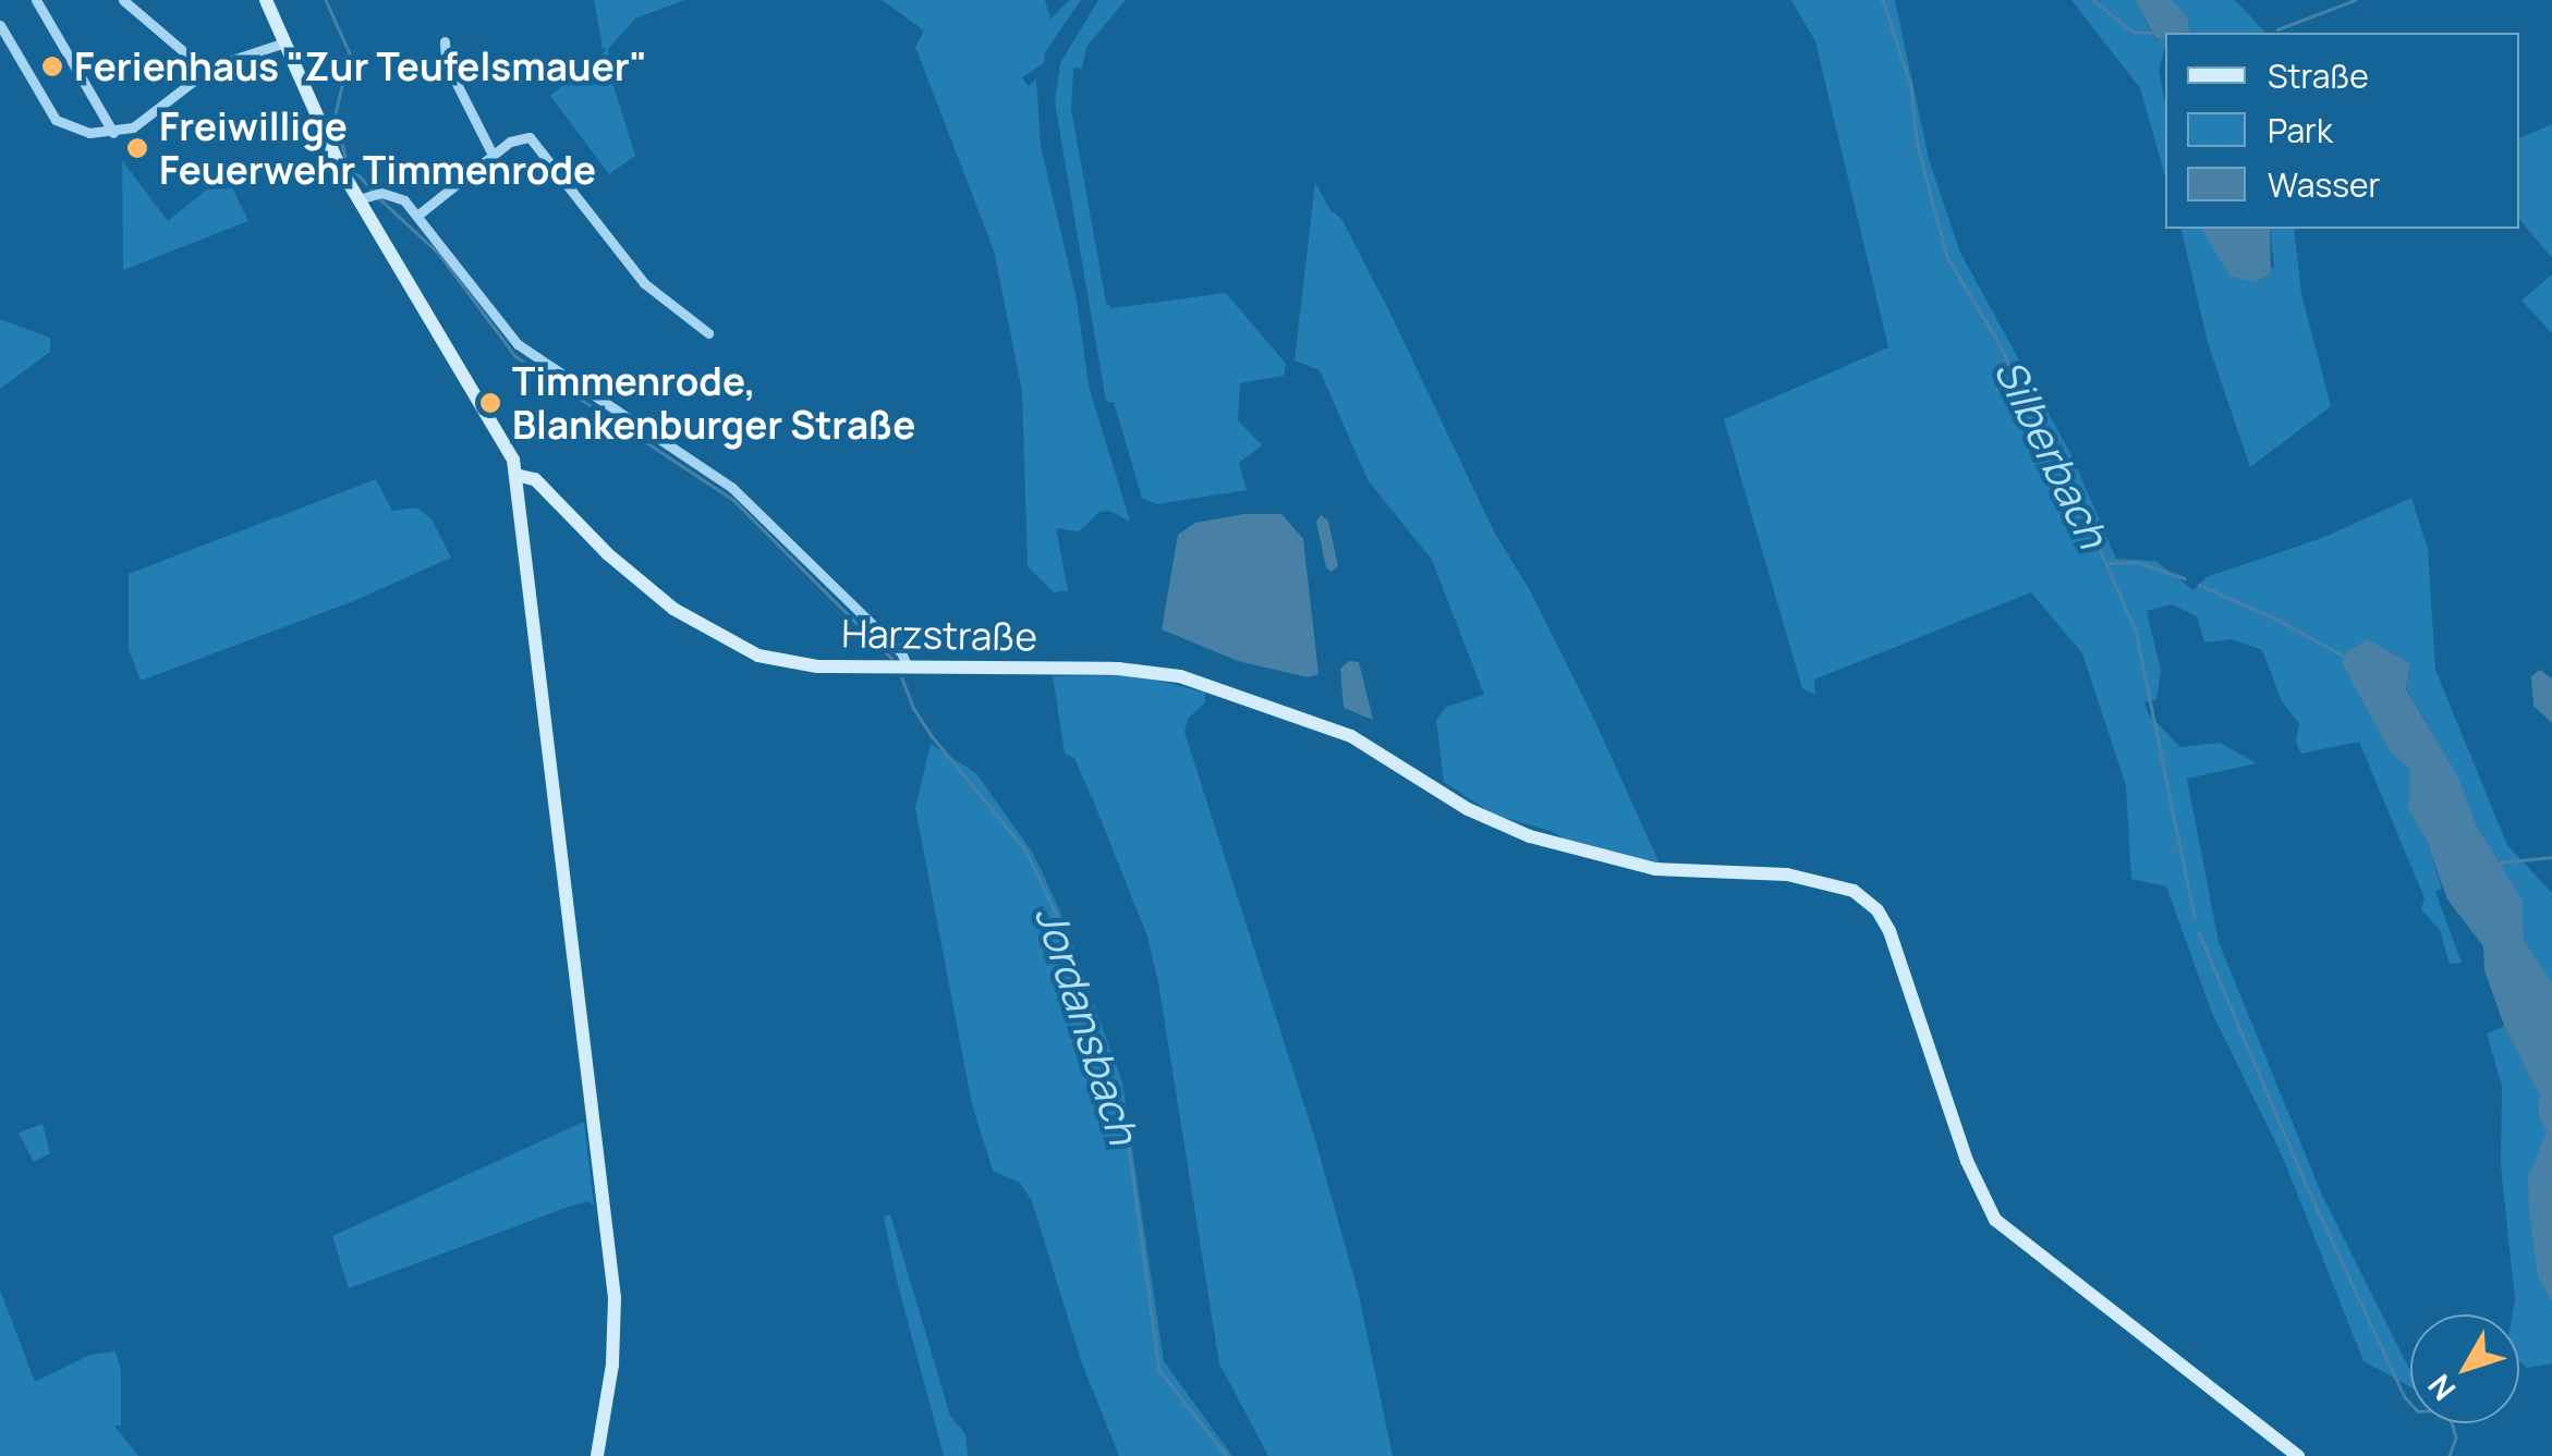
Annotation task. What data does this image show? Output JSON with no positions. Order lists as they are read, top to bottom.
{
  "streets": {
    "street": ["Harzstraße"]
  },
  "water": ["Silberbach", "Jordansbach"],
  "places": ["Ferienhaus \"Zur Teufelsmauer\"", "Freiwillige Feuerwehr Timmenrode", "Timmenrode, Blankenburger Straße"],
  "legend": ["Straße", "Park", "Wasser"],
  "north": "bottom left"
}
